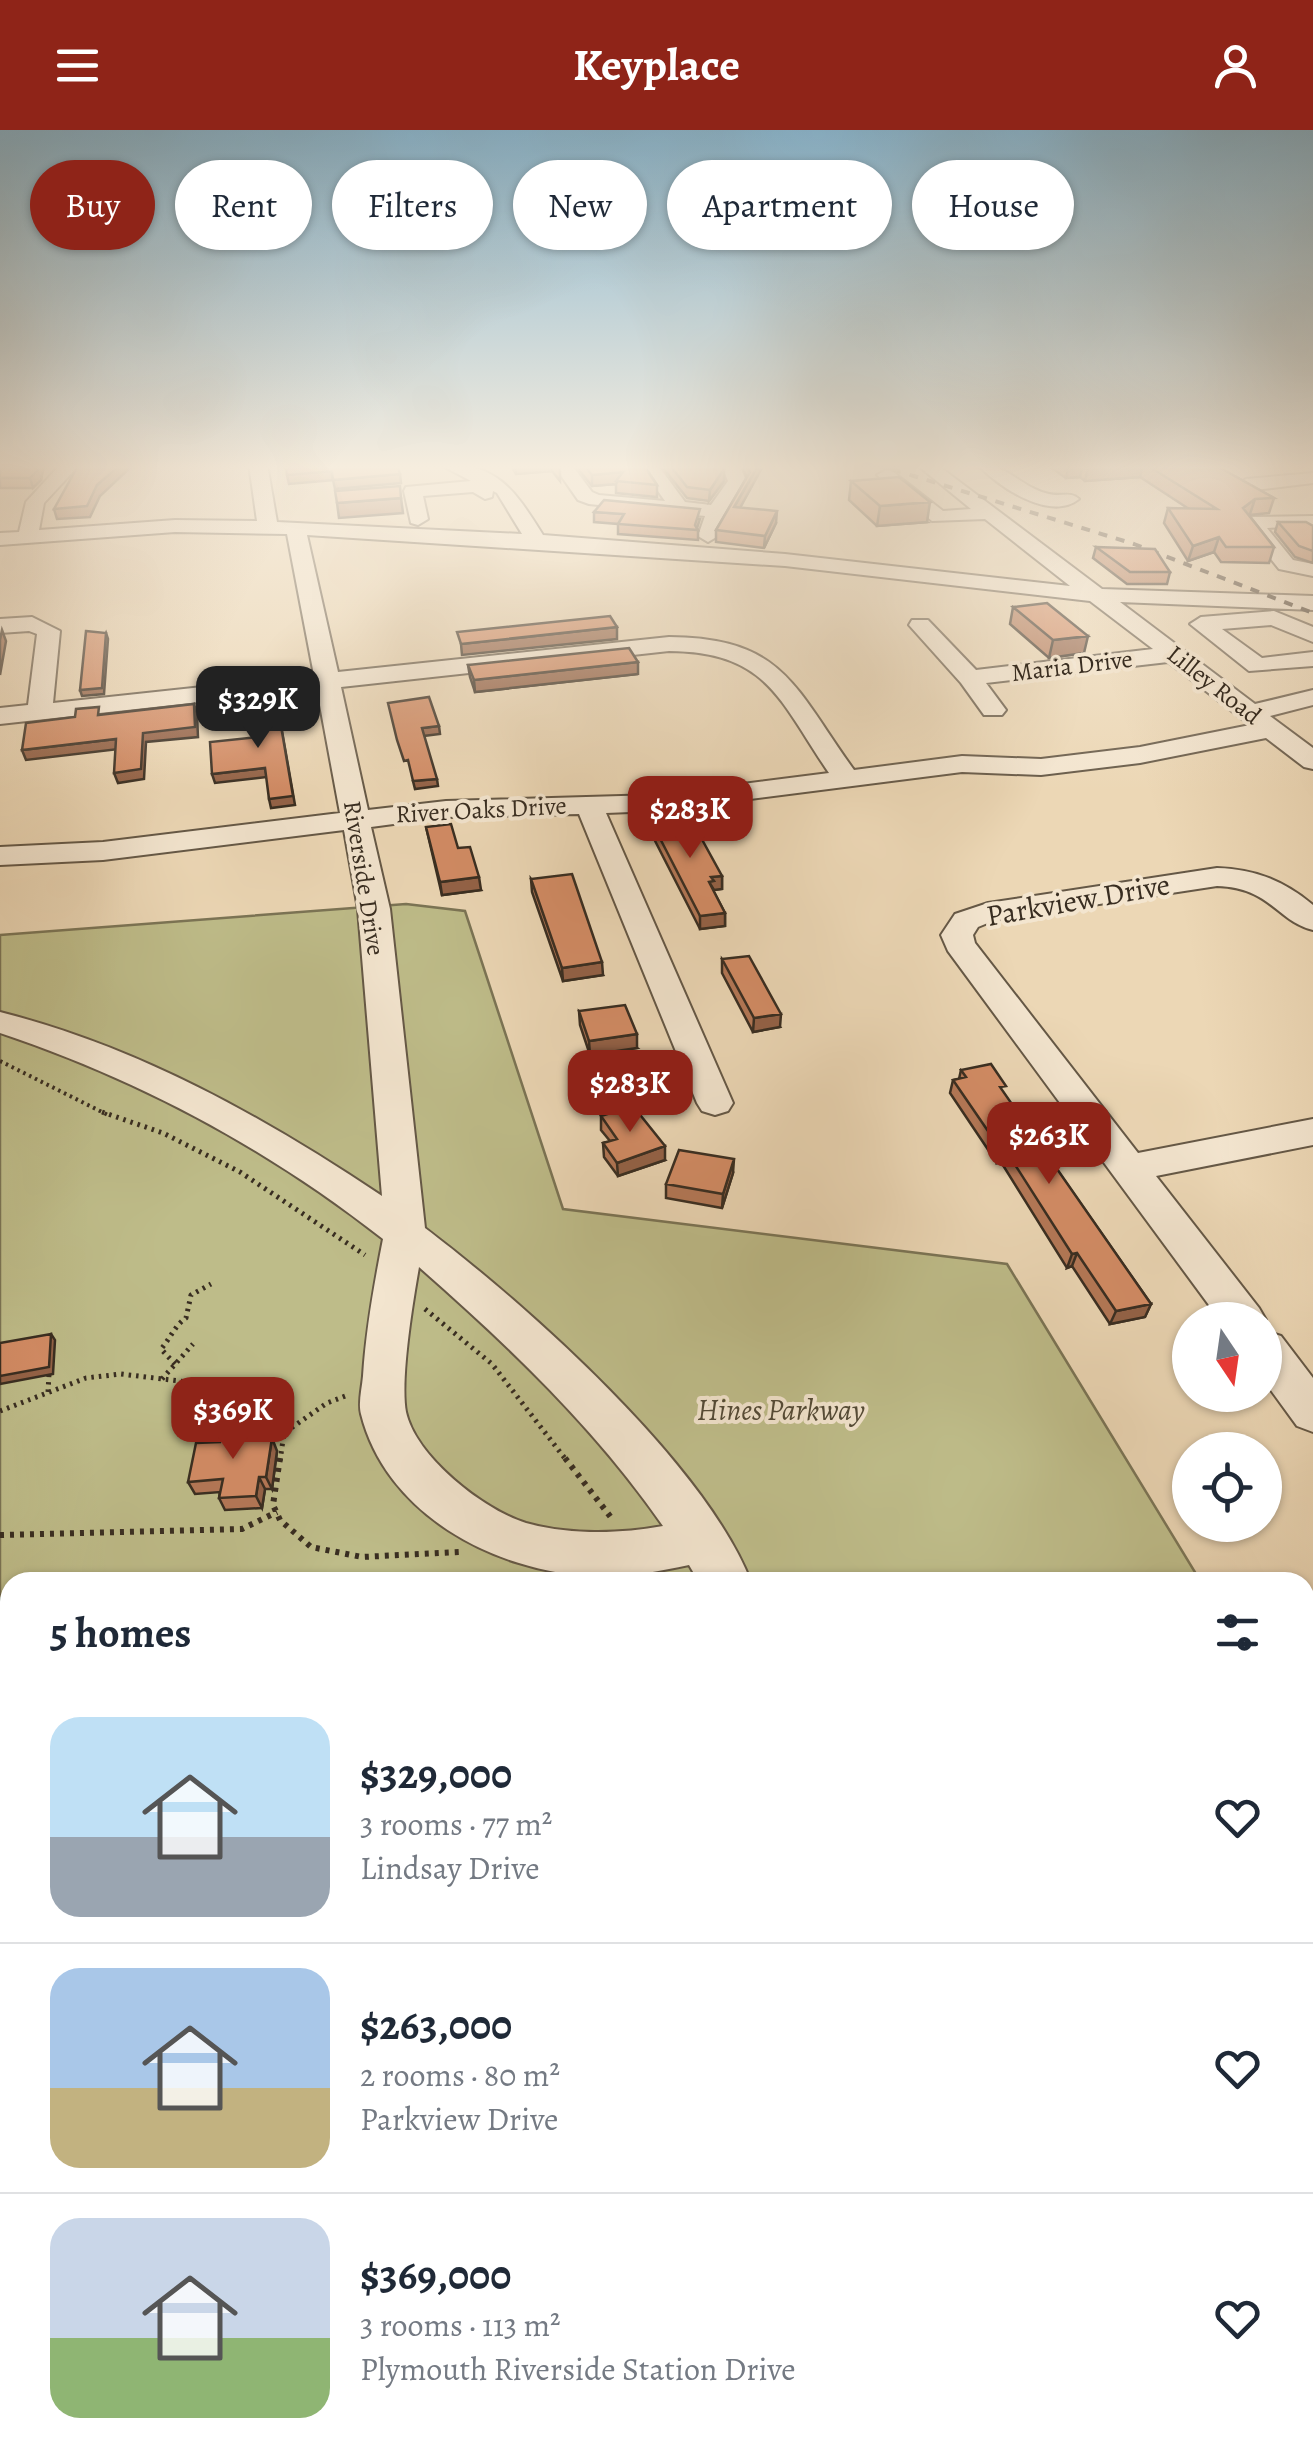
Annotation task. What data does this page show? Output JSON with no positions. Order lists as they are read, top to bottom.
{
  "streets": {
    "street": [
      "Maria Drive",
      "Lilley Road",
      "River Oaks Drive",
      "Riverside Drive",
      "Parkview Drive"
    ]
  },
  "crossings": [
    ["Maria Drive", "Lilley Road"],
    ["Lilley Road", "River Oaks Drive"],
    ["River Oaks Drive", "Riverside Drive"]
  ],
  "parks": ["Hines Parkway"],
  "north": "bottom",
  "page": {
    "header": "Keyplace",
    "chip": [
      "Buy",
      "Rent",
      "Filters",
      "New",
      "Apartment",
      "House"
    ],
    "price": [
      "$329K",
      "$283K",
      "$283K",
      "$263K",
      "$369K"
    ],
    "heading": "5 homes",
    "list": [
      {
        "name": "$329,000",
        "note": "3 rooms · 77 m² · Lindsay Drive"
      },
      {
        "name": "$263,000",
        "note": "2 rooms · 80 m² · Parkview Drive"
      },
      {
        "name": "$369,000",
        "note": "3 rooms · 113 m² · Plymouth Riverside Station Drive"
      }
    ]
  }
}
